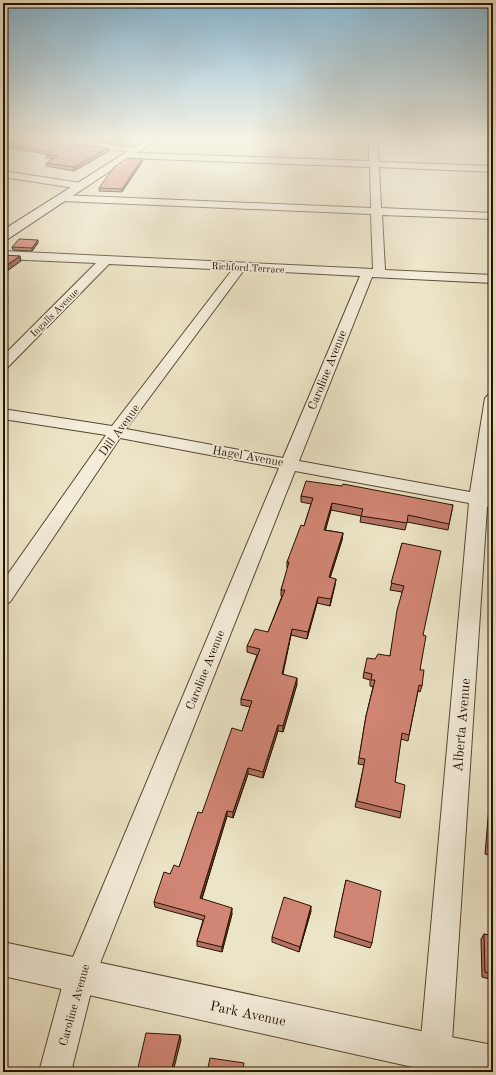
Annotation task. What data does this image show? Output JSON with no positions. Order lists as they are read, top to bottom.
{
  "streets": {
    "main road": ["Park Avenue"],
    "street": [
      "Richford Terrace",
      "Ingalls Avenue",
      "Caroline Avenue",
      "Dill Avenue",
      "Hagel Avenue",
      "Alberta Avenue"
    ]
  },
  "crossings": [
    ["Richford Terrace", "Ingalls Avenue"],
    ["Richford Terrace", "Caroline Avenue"],
    ["Richford Terrace", "Dill Avenue"],
    ["Caroline Avenue", "Hagel Avenue"],
    ["Caroline Avenue", "Park Avenue"],
    ["Dill Avenue", "Hagel Avenue"],
    ["Hagel Avenue", "Alberta Avenue"],
    ["Alberta Avenue", "Park Avenue"]
  ]
}
